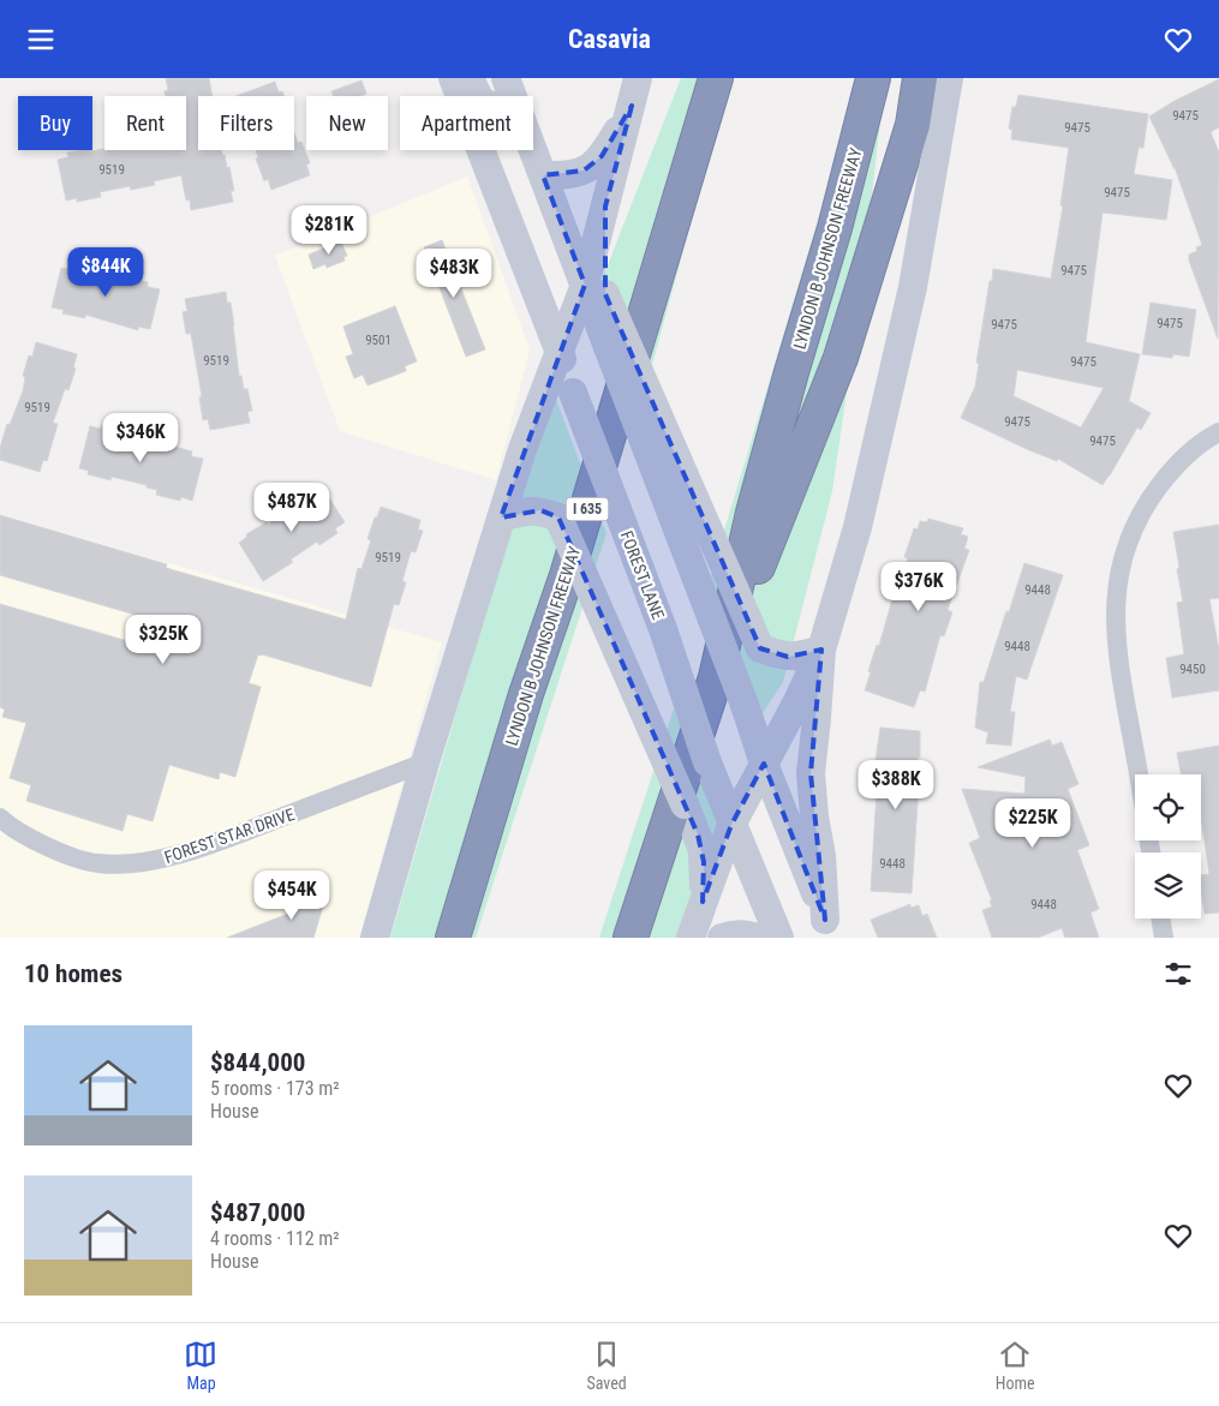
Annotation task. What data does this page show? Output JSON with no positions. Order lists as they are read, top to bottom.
{
  "streets": {
    "highway": ["LYNDON B JOHNSON FREEWAY", "I 635"],
    "main road": ["FOREST LANE"],
    "street": ["FOREST STAR DRIVE"]
  },
  "house_numbers": [
    "9475",
    "9475",
    "9519",
    "9475",
    "9475",
    "9475",
    "9475",
    "9501",
    "9519",
    "9475",
    "9519",
    "9475",
    "9475",
    "9519",
    "9448",
    "9448",
    "9450",
    "9448",
    "9448"
  ],
  "page": {
    "header": "Casavia",
    "chip": [
      "Buy",
      "Rent",
      "Filters",
      "New",
      "Apartment"
    ],
    "price": [
      "$281K",
      "$844K",
      "$483K",
      "$346K",
      "$487K",
      "$376K",
      "$325K",
      "$388K",
      "$225K",
      "$454K"
    ],
    "heading": "10 homes",
    "list": [
      {
        "name": "$844,000",
        "note": "5 rooms · 173 m² · House"
      },
      {
        "name": "$487,000",
        "note": "4 rooms · 112 m² · House"
      }
    ],
    "tabs": ["Map", "Saved", "Home"]
  }
}
